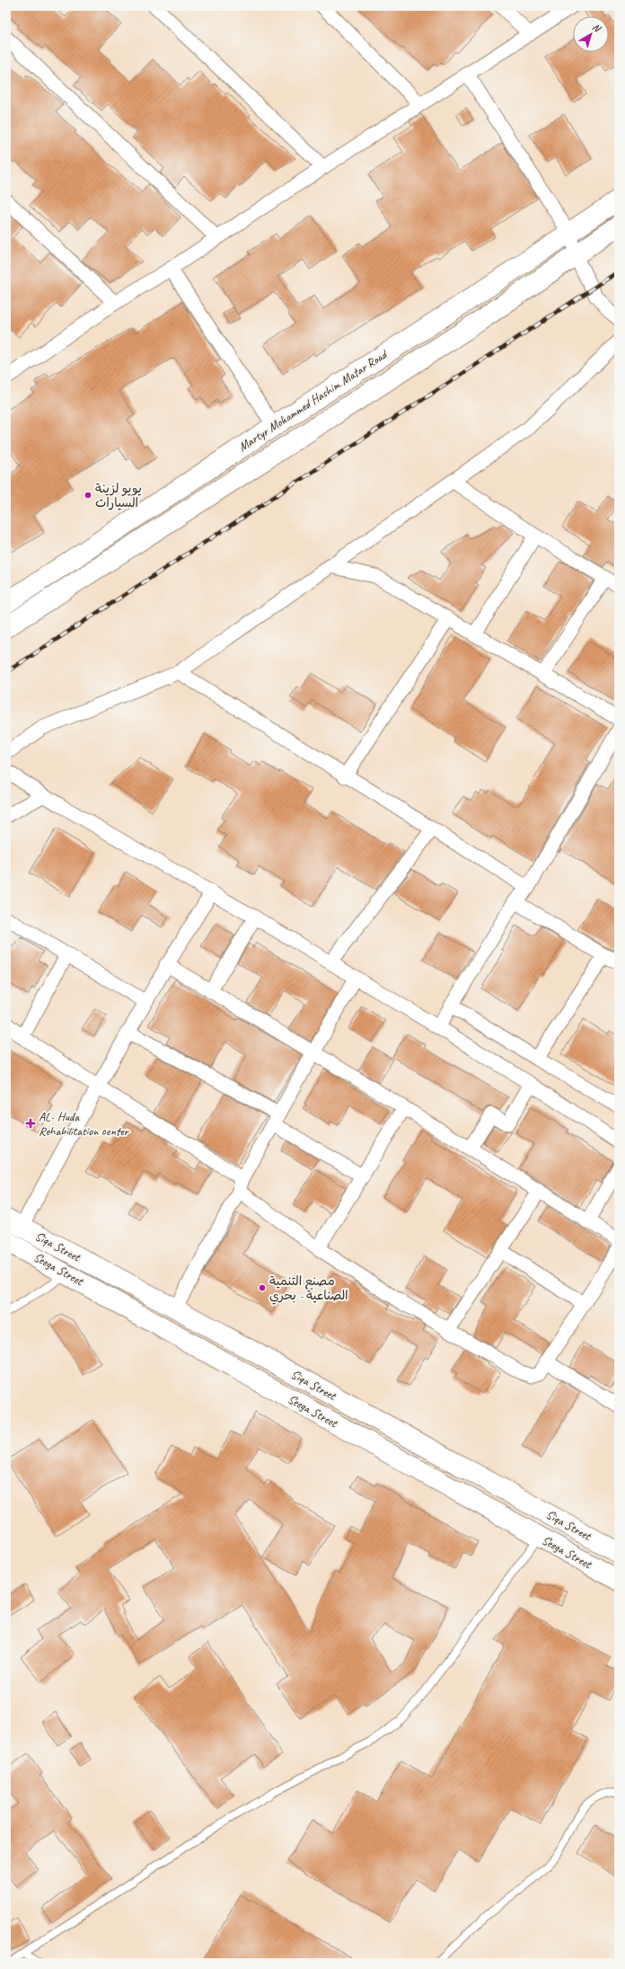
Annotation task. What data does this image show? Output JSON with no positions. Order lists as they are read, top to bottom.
{
  "streets": {
    "main road": ["Martyr Mohammed Hashim Matar Road", "Siqa Street", "Seega Street"]
  },
  "places": {
    "other": ["يويو لزينة السيارات", "مصنع التنمية الصناعية - بحري"],
    "health": ["AL- Huda Rehabilitation center"]
  },
  "north": "top right"
}
